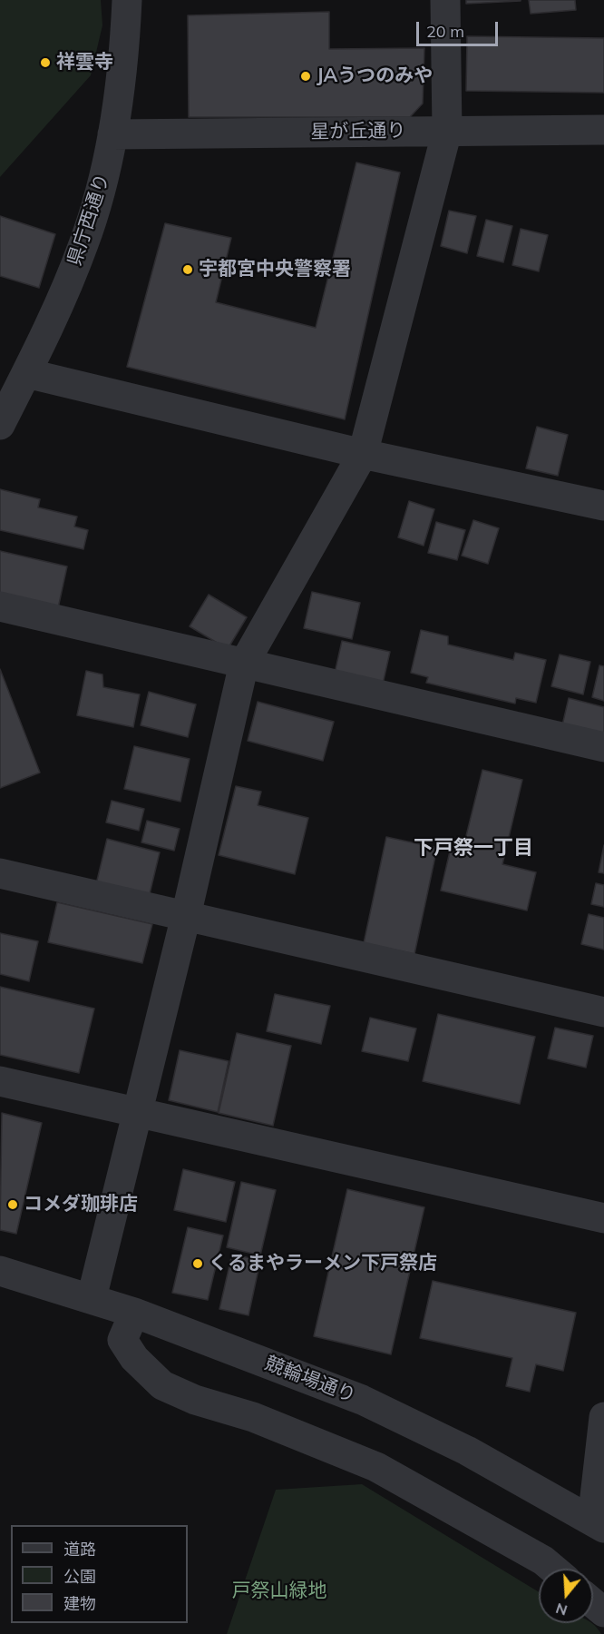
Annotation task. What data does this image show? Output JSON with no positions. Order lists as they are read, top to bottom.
{
  "streets": {
    "street": ["星が丘通り", "県庁西通り", "競輪場通り"]
  },
  "crossings": [
    ["星が丘通り", "県庁西通り"]
  ],
  "districts": ["下戸祭一丁目"],
  "parks": ["戸祭山緑地"],
  "places": [
    "祥雲寺",
    "JAうつのみや",
    "宇都宮中央警察署",
    "コメダ珈琲店",
    "くるまやラーメン下戸祭店"
  ],
  "legend": ["道路", "公園", "建物"],
  "scale_bar": "20 m",
  "north": "bottom"
}
